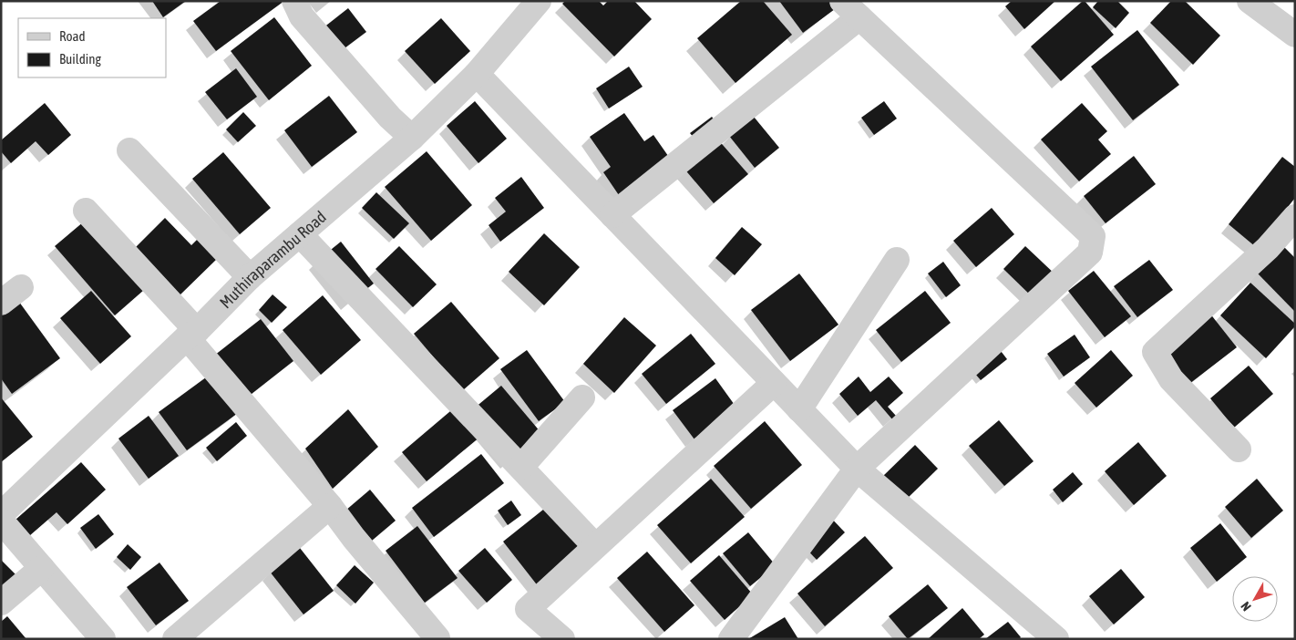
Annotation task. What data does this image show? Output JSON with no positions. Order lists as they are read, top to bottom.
{
  "streets": {
    "street": ["Muthiraparambu Road"]
  },
  "legend": ["Road", "Building"],
  "north": "bottom left"
}
